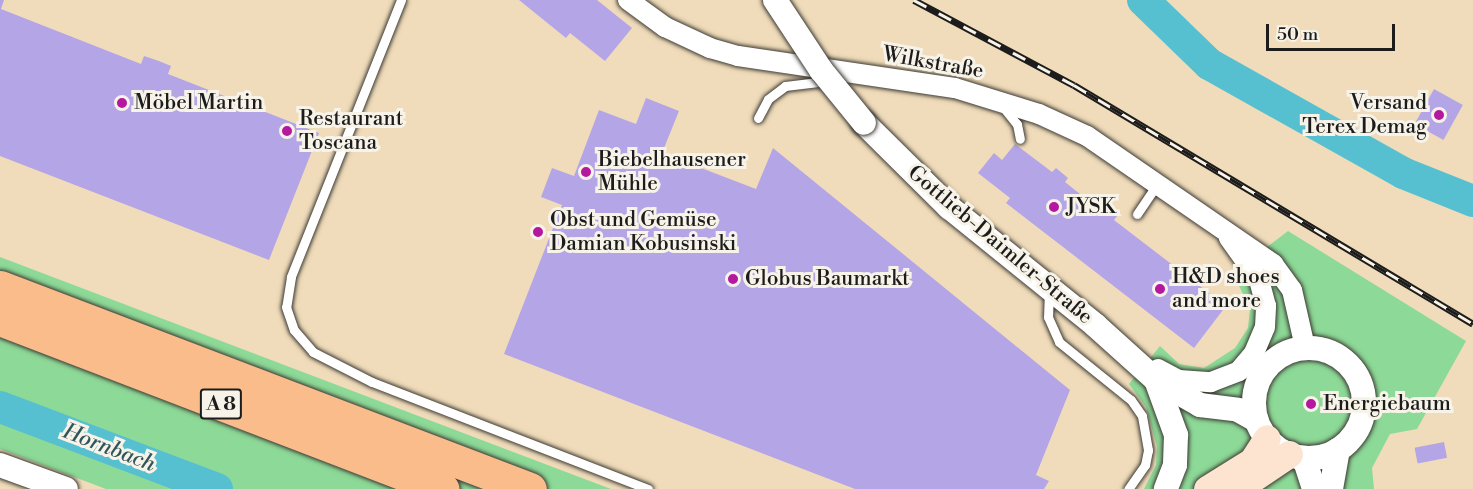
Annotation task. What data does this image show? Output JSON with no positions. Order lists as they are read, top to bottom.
{
  "streets": {
    "highway": ["A 8"],
    "street": ["Wilkstraße", "Gottlieb-Daimler-Straße"]
  },
  "crossings": [
    ["Wilkstraße", "Gottlieb-Daimler-Straße"]
  ],
  "water": ["Hornbach"],
  "places": [
    "Möbel Martin",
    "Versand Terex Demag",
    "Restaurant Toscana",
    "Biebelhausener Mühle",
    "JYSK",
    "Obst und Gemüse Damian Kobusinski",
    "Globus Baumarkt",
    "H&D shoes and more",
    "Energiebaum"
  ],
  "scale_bar": "50 m"
}
